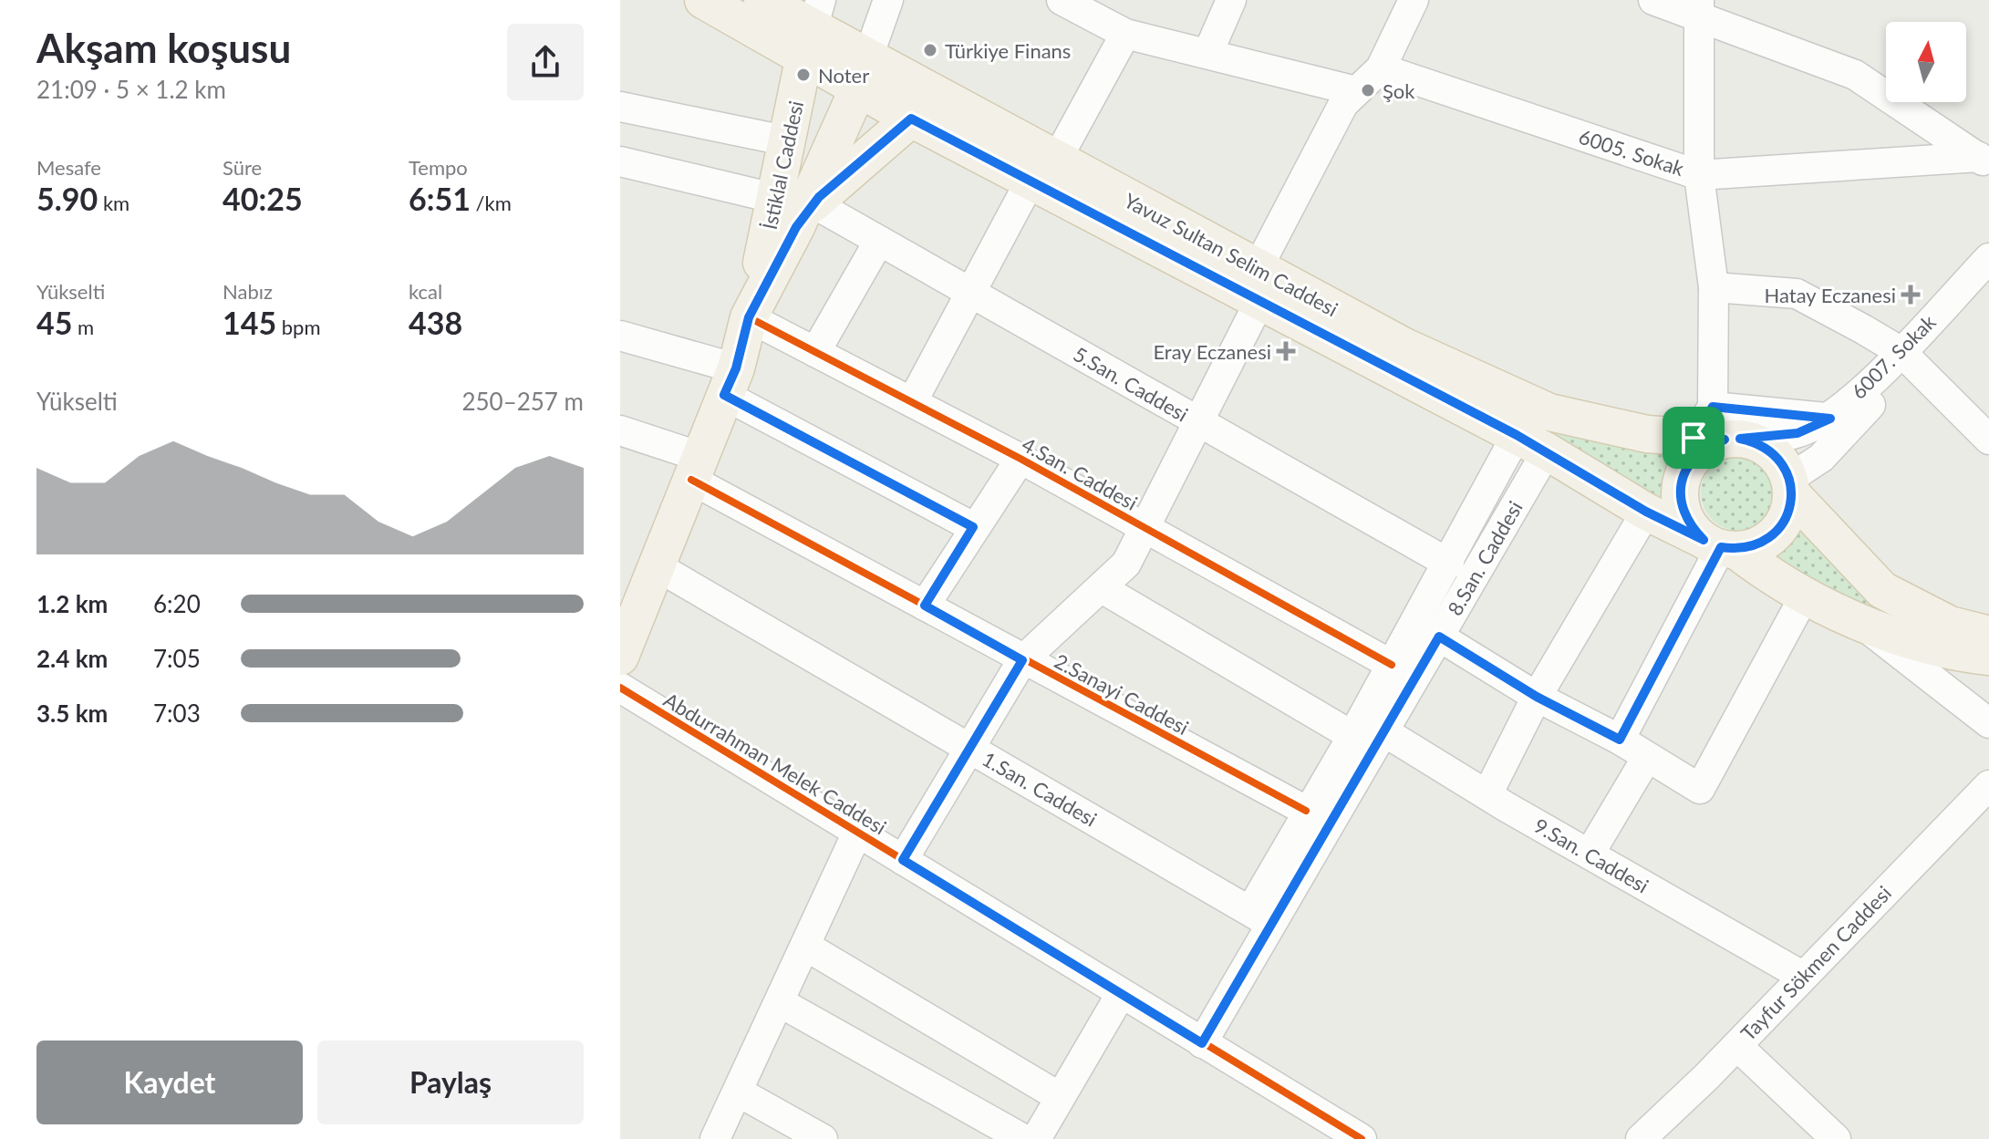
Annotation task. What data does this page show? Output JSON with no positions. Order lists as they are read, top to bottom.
{
  "streets": {
    "main road": ["İstiklal Caddesi", "Yavuz Sultan Selim Caddesi"],
    "street": [
      "6005. Sokak",
      "6007. Sokak",
      "5.San. Caddesi",
      "4.San. Caddesi",
      "8.San. Caddesi",
      "2.Sanayi Caddesi",
      "Abdurrahman Melek Caddesi",
      "1.San. Caddesi",
      "9.San. Caddesi",
      "Tayfur Sökmen Caddesi"
    ]
  },
  "crossings": [
    ["İstiklal Caddesi", "Yavuz Sultan Selim Caddesi"],
    ["İstiklal Caddesi", "5.San. Caddesi"],
    ["İstiklal Caddesi", "4.San. Caddesi"],
    ["İstiklal Caddesi", "2.Sanayi Caddesi"],
    ["İstiklal Caddesi", "1.San. Caddesi"],
    ["Yavuz Sultan Selim Caddesi", "6007. Sokak"],
    ["Yavuz Sultan Selim Caddesi", "8.San. Caddesi"],
    ["5.San. Caddesi", "8.San. Caddesi"],
    ["4.San. Caddesi", "8.San. Caddesi"],
    ["8.San. Caddesi", "2.Sanayi Caddesi"],
    ["8.San. Caddesi", "Abdurrahman Melek Caddesi"],
    ["8.San. Caddesi", "1.San. Caddesi"],
    ["8.San. Caddesi", "9.San. Caddesi"],
    ["9.San. Caddesi", "Tayfur Sökmen Caddesi"]
  ],
  "places": {
    "other": ["Türkiye Finans", "Noter", "Şok"],
    "health": ["Hatay Eczanesi", "Eray Eczanesi"]
  },
  "north": "top",
  "page": {
    "heading": ["Akşam koşusu", "21:09 · 5 × 1.2 km"],
    "stats": [
      ["Mesafe", "5.90 km"],
      ["Süre", "40:25"],
      ["Tempo", "6:51 /km"],
      ["Yükselti", "45 m"],
      ["Nabız", "145 bpm"],
      ["kcal", "438"]
    ],
    "chart": ["Yükselti", "250–257 m"],
    "list": [
      {
        "name": "1.2 km",
        "note": "6:20"
      },
      {
        "name": "2.4 km",
        "note": "7:05"
      },
      {
        "name": "3.5 km",
        "note": "7:03"
      }
    ],
    "buttons": ["Kaydet", "Paylaş"]
  }
}
